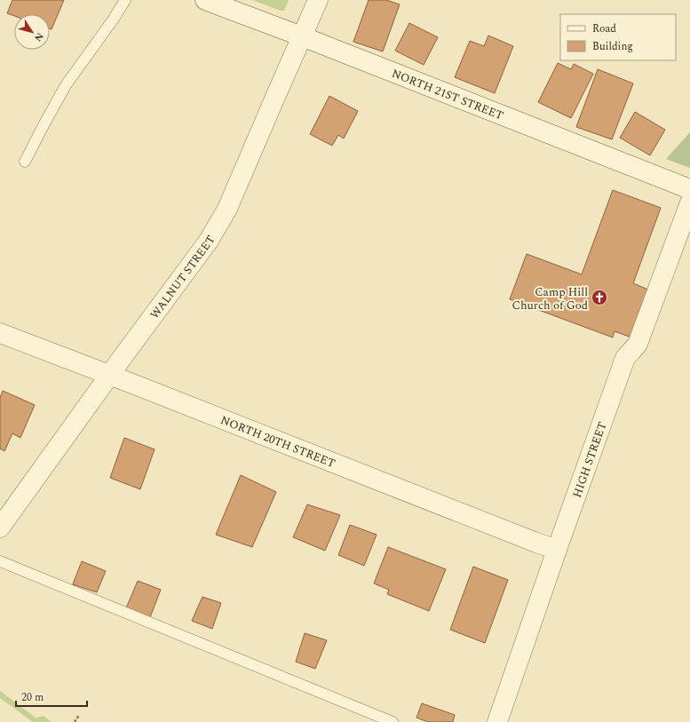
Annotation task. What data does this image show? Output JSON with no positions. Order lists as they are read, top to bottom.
{
  "streets": {
    "street": [
      "NORTH 21ST STREET",
      "WALNUT STREET",
      "NORTH 20TH STREET",
      "HIGH STREET"
    ]
  },
  "crossings": [
    ["NORTH 21ST STREET", "WALNUT STREET"],
    ["WALNUT STREET", "NORTH 20TH STREET"],
    ["NORTH 20TH STREET", "HIGH STREET"]
  ],
  "places": {
    "church": ["Camp Hill Church of God"]
  },
  "legend": ["Road", "Building"],
  "scale_bar": "20 m",
  "north": "bottom right"
}
